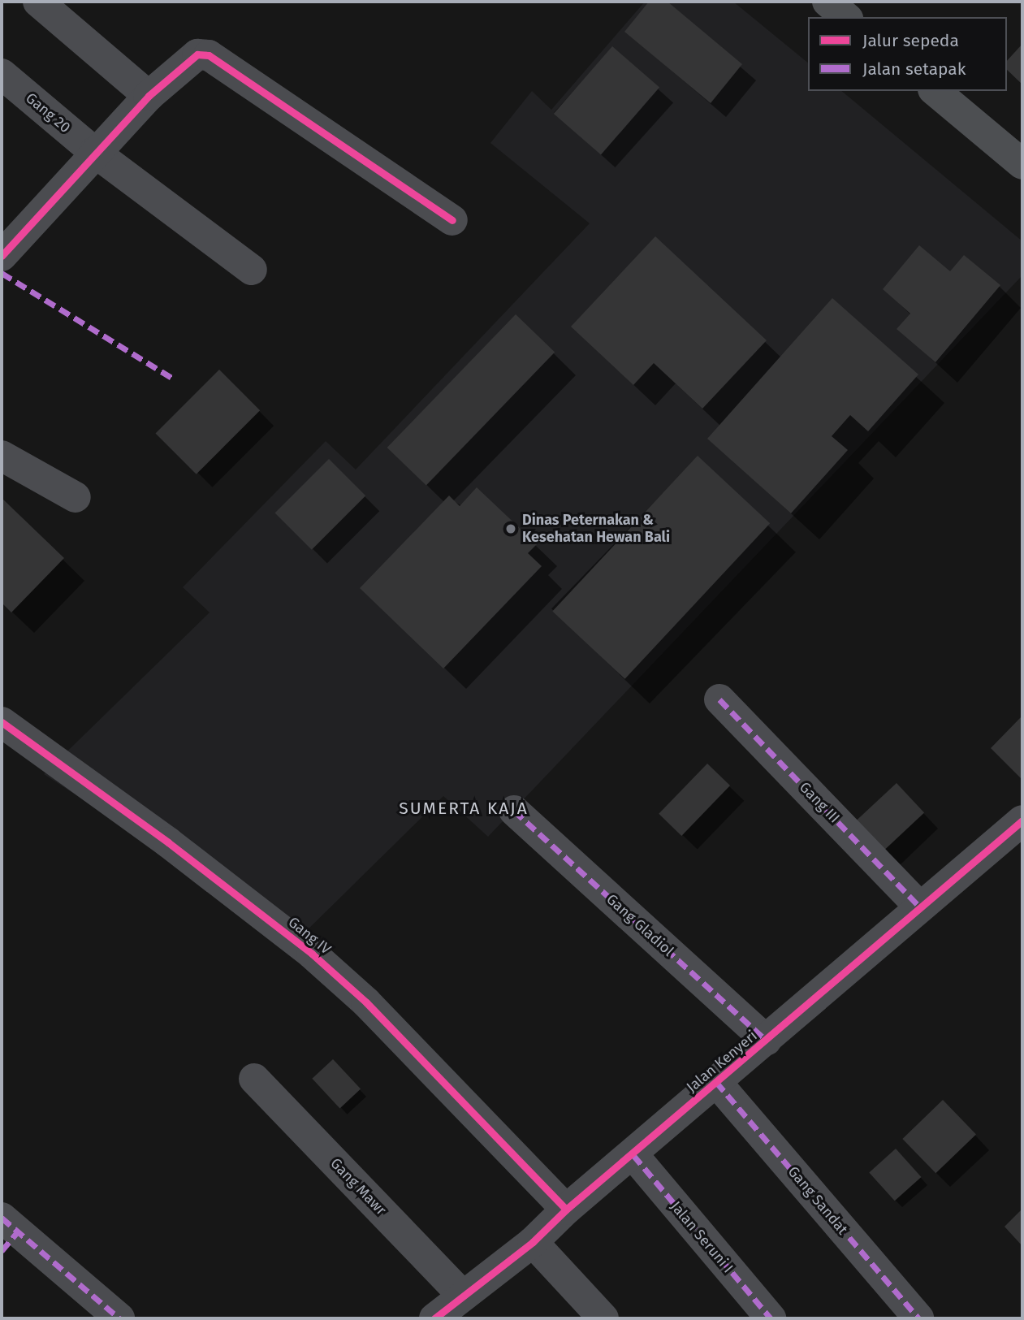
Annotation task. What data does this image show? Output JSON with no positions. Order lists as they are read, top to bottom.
{
  "streets": {
    "street": [
      "Gang 20",
      "Gang III",
      "Gang Gladiol",
      "Gang IV",
      "Jalan Kenyeri",
      "Gang Mawr",
      "Gang Sandat",
      "Jalan Seruni I"
    ]
  },
  "crossings": [
    ["Gang III", "Jalan Kenyeri"],
    ["Gang Gladiol", "Jalan Kenyeri"],
    ["Gang IV", "Jalan Kenyeri"],
    ["Jalan Kenyeri", "Gang Mawr"],
    ["Jalan Kenyeri", "Gang Sandat"],
    ["Jalan Kenyeri", "Jalan Seruni I"]
  ],
  "districts": ["SUMERTA KAJA"],
  "places": ["Dinas Peternakan & Kesehatan Hewan Bali"],
  "legend": ["Jalur sepeda", "Jalan setapak"]
}
